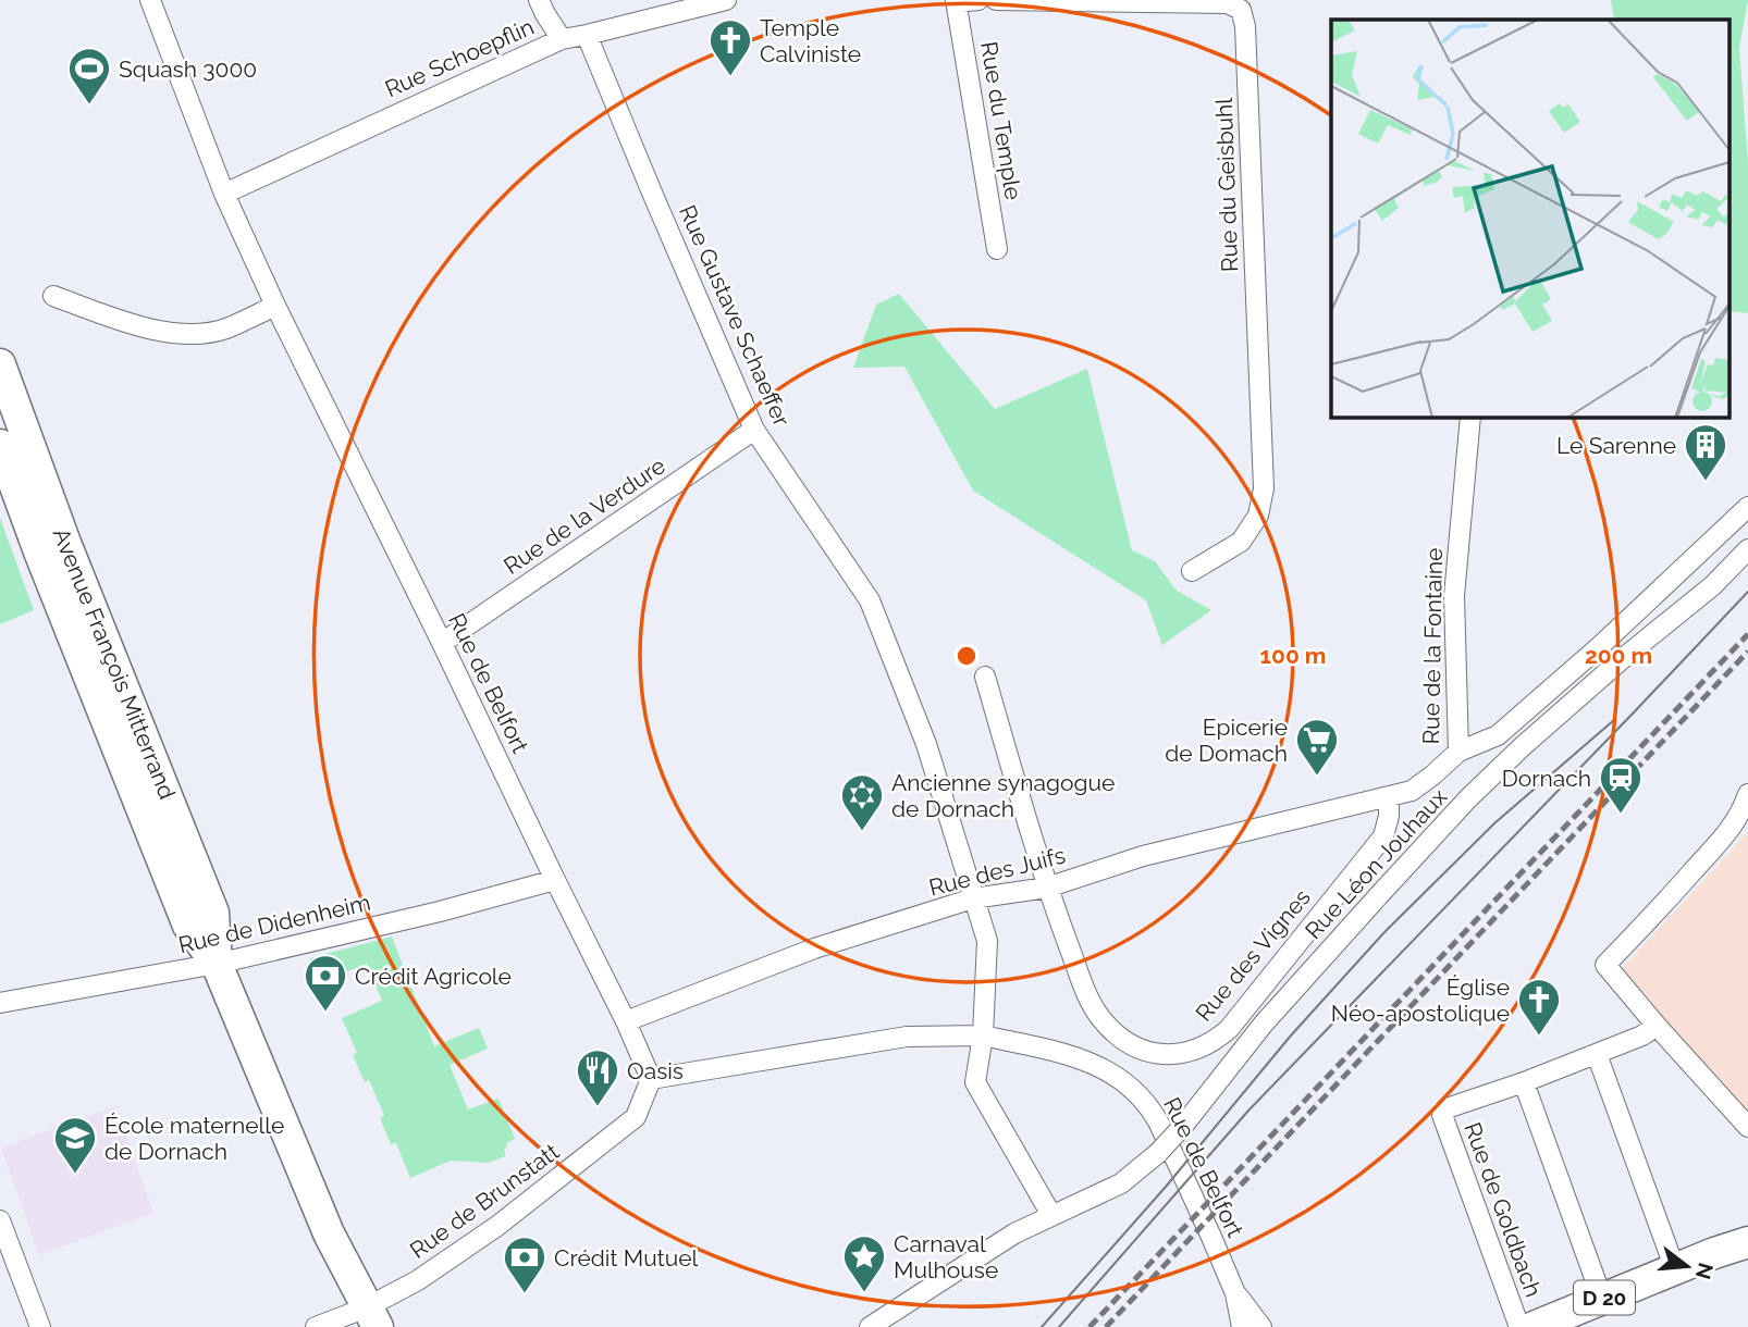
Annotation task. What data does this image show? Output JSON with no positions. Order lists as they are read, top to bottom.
{
  "streets": {
    "main road": ["Avenue François Mitterrand", "D 20"],
    "street": [
      "Rue Schoepflin",
      "Rue du Temple",
      "Rue du Geisbuhl",
      "Rue Gustave Schaeffer",
      "Rue de la Verdure",
      "Rue de la Fontaine",
      "Rue de Belfort",
      "Rue Léon Jouhaux",
      "Rue des Juifs",
      "Rue de Didenheim",
      "Rue des Vignes",
      "Rue de Brunstatt",
      "Rue de Goldbach"
    ]
  },
  "crossings": [
    ["Rue Schoepflin", "Rue Gustave Schaeffer"],
    ["Rue Schoepflin", "Rue de Belfort"],
    ["Rue Gustave Schaeffer", "Rue de la Verdure"],
    ["Rue Gustave Schaeffer", "Rue de Belfort"],
    ["Rue Gustave Schaeffer", "Rue des Juifs"],
    ["Rue de la Verdure", "Rue de Belfort"],
    ["Rue de la Fontaine", "Rue des Juifs"],
    ["Rue de la Fontaine", "Rue des Vignes"],
    ["Avenue François Mitterrand", "Rue de Didenheim"],
    ["Avenue François Mitterrand", "Rue de Brunstatt"],
    ["Rue de Belfort", "Rue des Juifs"],
    ["Rue de Belfort", "Rue de Didenheim"],
    ["Rue de Belfort", "Rue de Brunstatt"],
    ["Rue des Juifs", "Rue des Vignes"]
  ],
  "places": {
    "church": ["Temple Calviniste", "Église Néo-apostolique"],
    "sports": ["Squash 3000"],
    "building": ["Le Sarenne"],
    "supermarket": ["Epicerie de Domach"],
    "station": ["Dornach"],
    "synagogue": ["Ancienne synagogue de Dornach"],
    "bank": ["Crédit Agricole", "Crédit Mutuel"],
    "restaurant": ["Oasis"],
    "school or university": ["École maternelle de Dornach"],
    "place": ["Carnaval Mulhouse"]
  },
  "north": "right",
  "rings": ["100 m", "200 m"]
}
